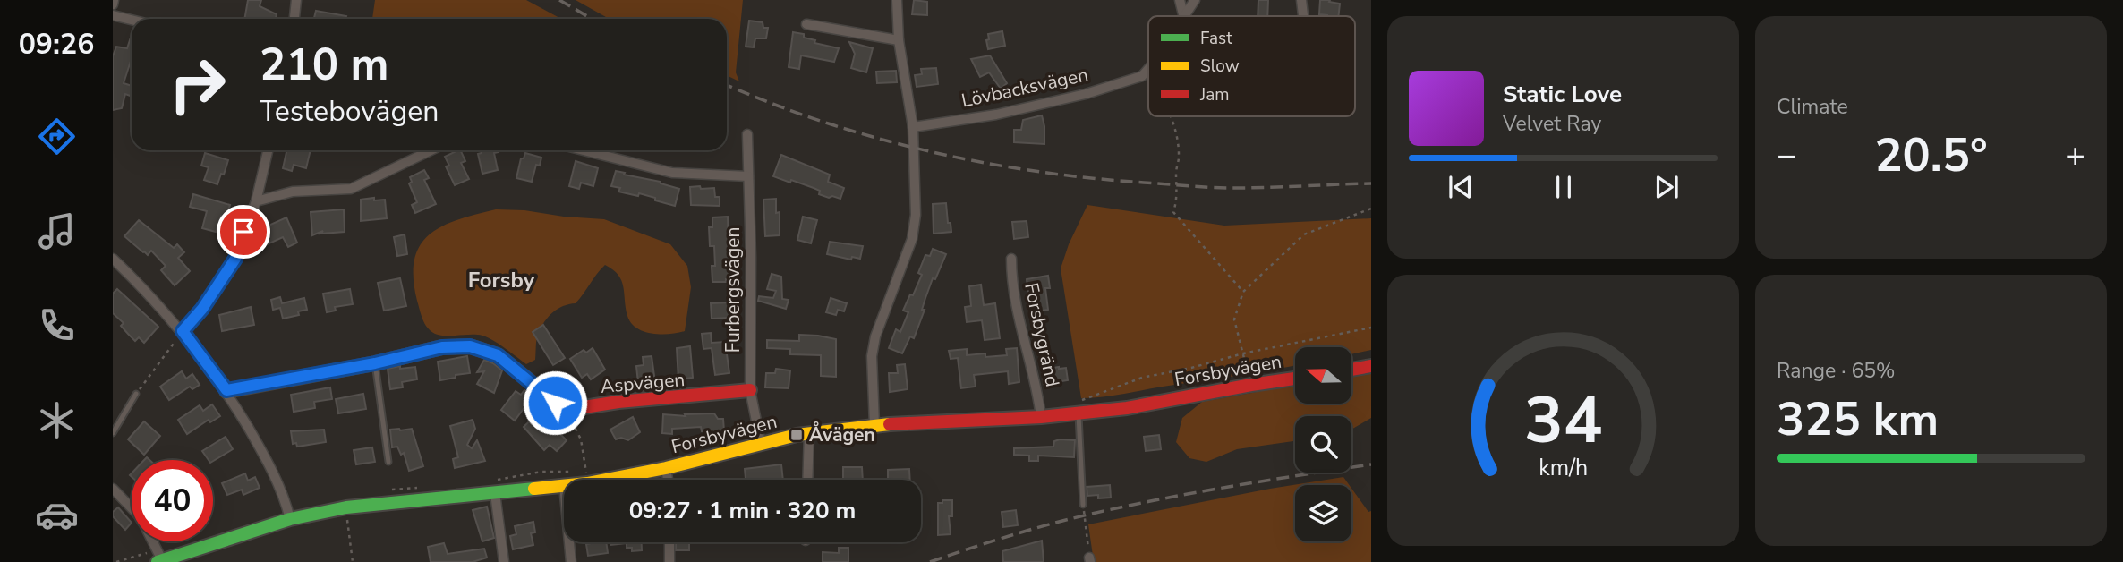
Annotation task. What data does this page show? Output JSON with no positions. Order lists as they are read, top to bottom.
{
  "streets": {
    "street": [
      "Lövbacksvägen",
      "Furbergsvägen",
      "Forsbygränd",
      "Forsbyvägen",
      "Aspvägen"
    ]
  },
  "crossings": [
    ["Furbergsvägen", "Forsbyvägen"],
    ["Furbergsvägen", "Aspvägen"],
    ["Forsbygränd", "Forsbyvägen"]
  ],
  "districts": ["Forsby"],
  "places": {
    "transit": ["Åvägen"]
  },
  "legend": ["Fast", "Slow", "Jam"],
  "north": "left",
  "page": {
    "tabs": "09:26",
    "tile": [
      "Climate",
      ["Range · 65%", "325 km"]
    ],
    "turn": ["210 m", "Testebovägen"],
    "song": ["Static Love", "Velvet Ray"],
    "heat": ["−", "20.5°", "+"],
    "limit": "40",
    "trip": "09:27 · 1 min · 320 m",
    "gauge": ["34", "km/h"]
  }
}
